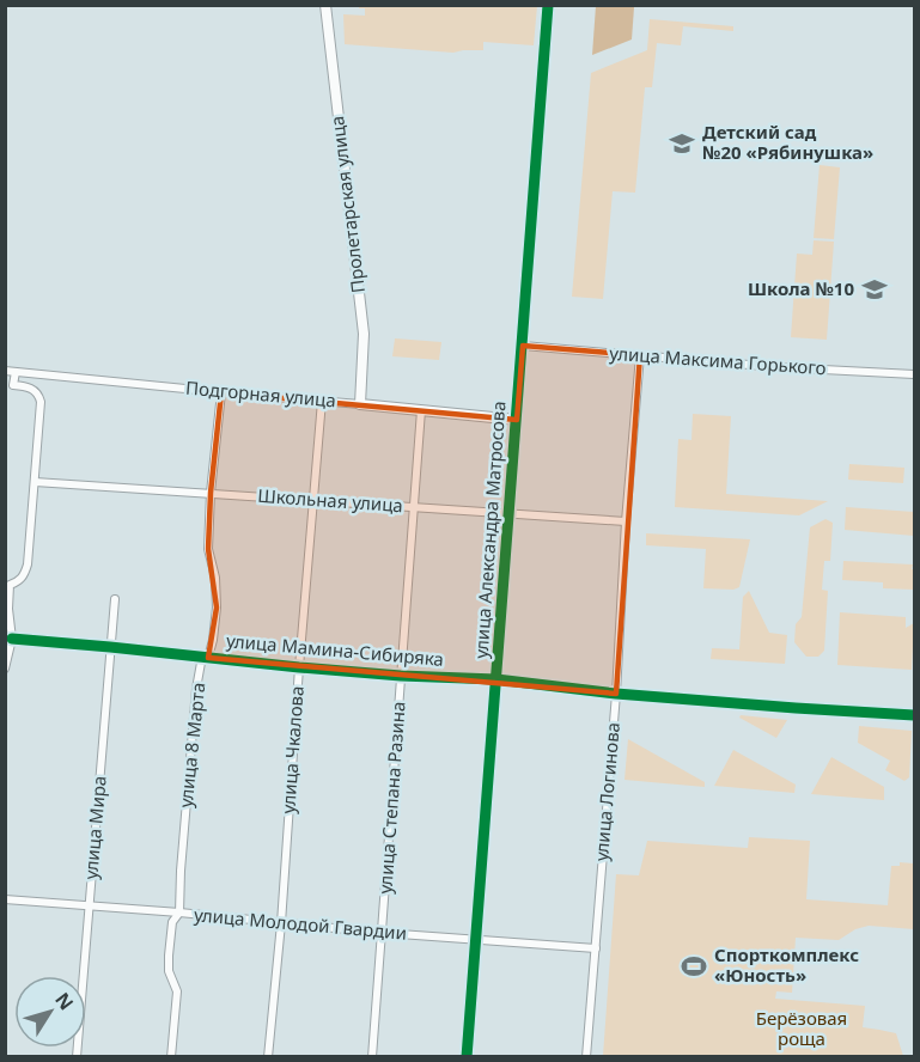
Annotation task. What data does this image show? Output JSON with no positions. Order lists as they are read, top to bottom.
{
  "streets": {
    "street": [
      "Пролетарская улица",
      "улица Максима Горького",
      "Подгорная улица",
      "Школьная улица",
      "улица Александра Матросова",
      "улица Мамина-Сибиряка",
      "улица 8 Марта",
      "улица Чкалова",
      "улица Логинова",
      "улица Степана Разина",
      "улица Мира",
      "улица Молодой Гвардии"
    ]
  },
  "crossings": [
    ["Пролетарская улица", "Подгорная улица"],
    ["улица Максима Горького", "улица Александра Матросова"],
    ["улица Максима Горького", "улица Логинова"],
    ["Подгорная улица", "улица Александра Матросова"],
    ["Подгорная улица", "улица 8 Марта"],
    ["Подгорная улица", "улица Чкалова"],
    ["Подгорная улица", "улица Степана Разина"],
    ["Школьная улица", "улица Александра Матросова"],
    ["Школьная улица", "улица 8 Марта"],
    ["Школьная улица", "улица Чкалова"],
    ["Школьная улица", "улица Логинова"],
    ["Школьная улица", "улица Степана Разина"],
    ["улица Александра Матросова", "улица Мамина-Сибиряка"],
    ["улица Александра Матросова", "улица Молодой Гвардии"],
    ["улица Мамина-Сибиряка", "улица 8 Марта"],
    ["улица Мамина-Сибиряка", "улица Чкалова"],
    ["улица Мамина-Сибиряка", "улица Логинова"],
    ["улица Мамина-Сибиряка", "улица Степана Разина"],
    ["улица Мамина-Сибиряка", "улица Мира"],
    ["улица 8 Марта", "улица Молодой Гвардии"],
    ["улица Чкалова", "улица Молодой Гвардии"],
    ["улица Логинова", "улица Молодой Гвардии"],
    ["улица Степана Разина", "улица Молодой Гвардии"],
    ["улица Мира", "улица Молодой Гвардии"]
  ],
  "parks": ["Берёзовая роща"],
  "places": {
    "school or university": ["Детский сад №20 «Рябинушка»", "Школа №10"],
    "sports": ["Спорткомплекс «Юность»"]
  },
  "north": "top right"
}
